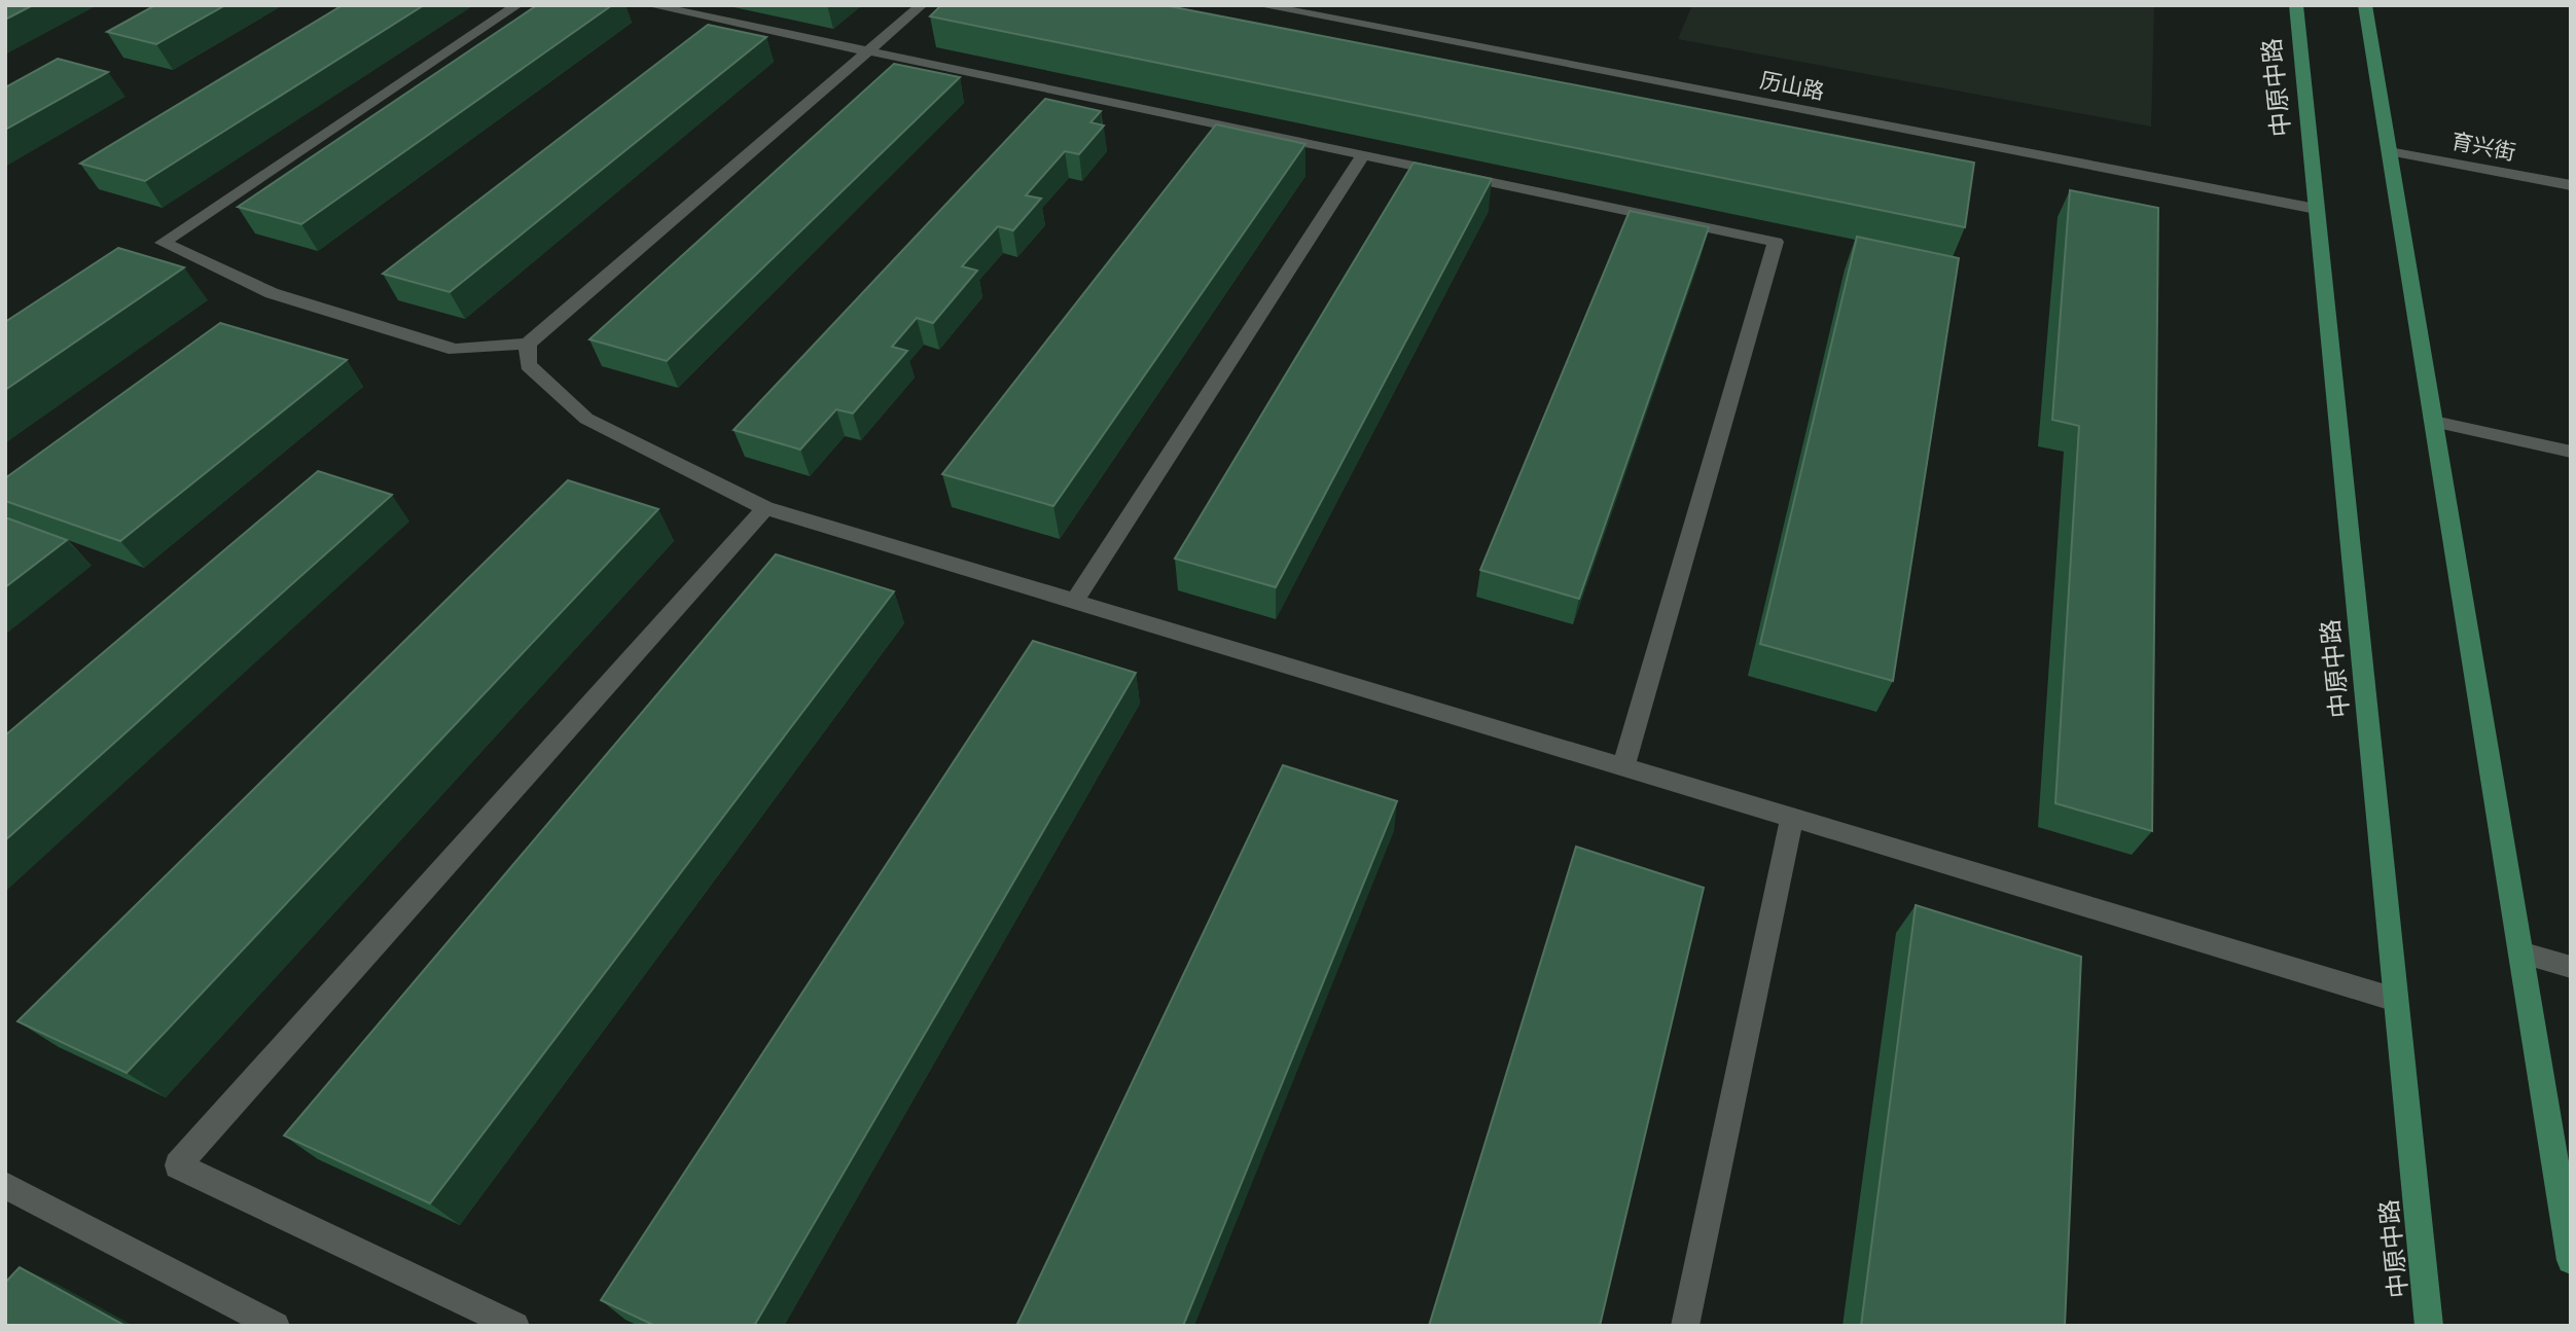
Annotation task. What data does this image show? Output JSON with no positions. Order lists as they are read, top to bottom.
{
  "streets": {
    "main road": ["中原中路"],
    "street": ["历山路", "育兴街"]
  },
  "crossings": [
    ["历山路", "中原中路"]
  ]
}
